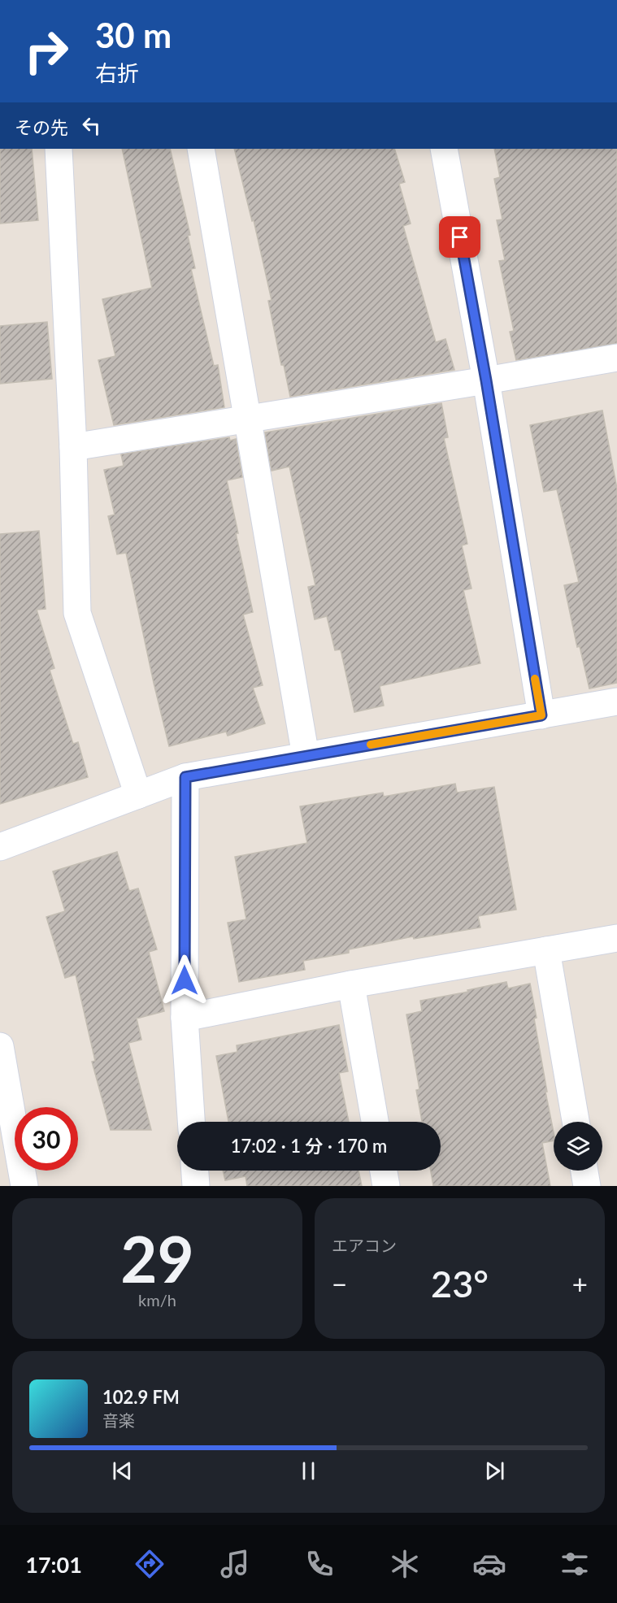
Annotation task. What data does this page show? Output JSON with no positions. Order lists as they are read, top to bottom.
{
  "page": {
    "turn": ["30 m", "右折"],
    "then": "その先",
    "limit": "30",
    "trip": "17:02 · 1 分 · 170 m",
    "tile": [
      ["29", "km/h"],
      "エアコン"
    ],
    "heat": ["−", "23°", "+"],
    "song": ["102.9 FM", "音楽"],
    "tabs": "17:01"
  }
}
